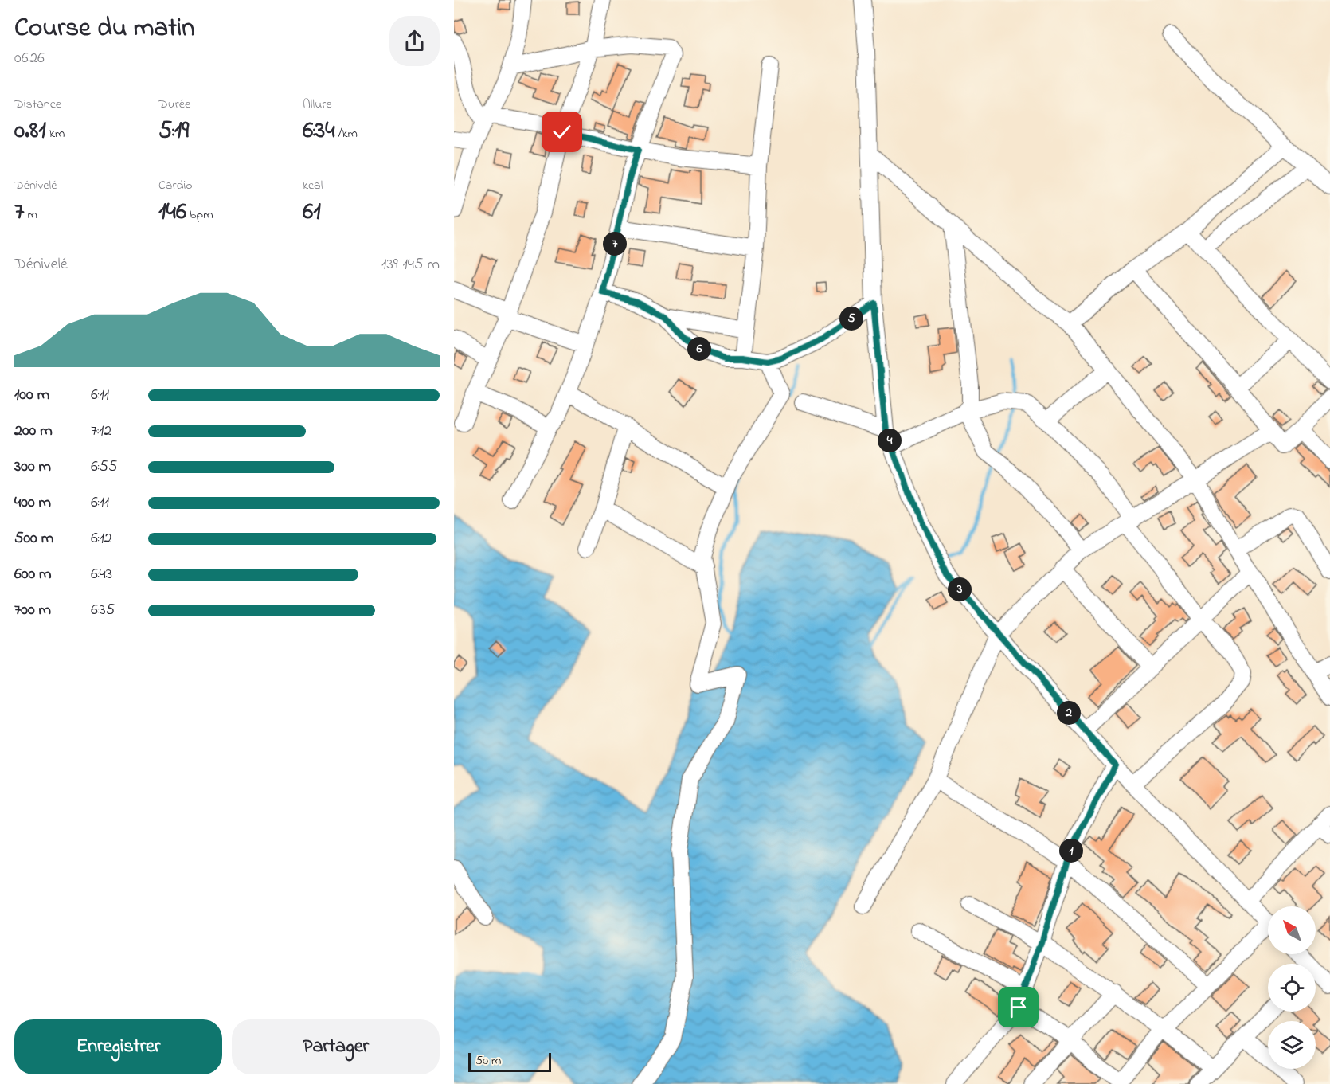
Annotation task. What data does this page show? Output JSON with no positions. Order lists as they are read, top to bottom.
{
  "scale_bar": "50 m",
  "north": "top left",
  "page": {
    "heading": ["Course du matin", "06:26"],
    "stats": [
      ["Distance", "0.81 km"],
      ["Durée", "5:19"],
      ["Allure", "6:34 /km"],
      ["Dénivelé", "7 m"],
      ["Cardio", "146 bpm"],
      ["kcal", "61"]
    ],
    "pins": [
      "7",
      "5",
      "6",
      "4",
      "3",
      "2",
      "1"
    ],
    "chart": ["Dénivelé", "139–145 m"],
    "list": [
      {
        "name": "100 m",
        "note": "6:11"
      },
      {
        "name": "200 m",
        "note": "7:12"
      },
      {
        "name": "300 m",
        "note": "6:55"
      },
      {
        "name": "400 m",
        "note": "6:11"
      },
      {
        "name": "500 m",
        "note": "6:12"
      },
      {
        "name": "600 m",
        "note": "6:43"
      },
      {
        "name": "700 m",
        "note": "6:35"
      }
    ],
    "buttons": ["Enregistrer", "Partager"],
    "scale": "50 m"
  }
}
